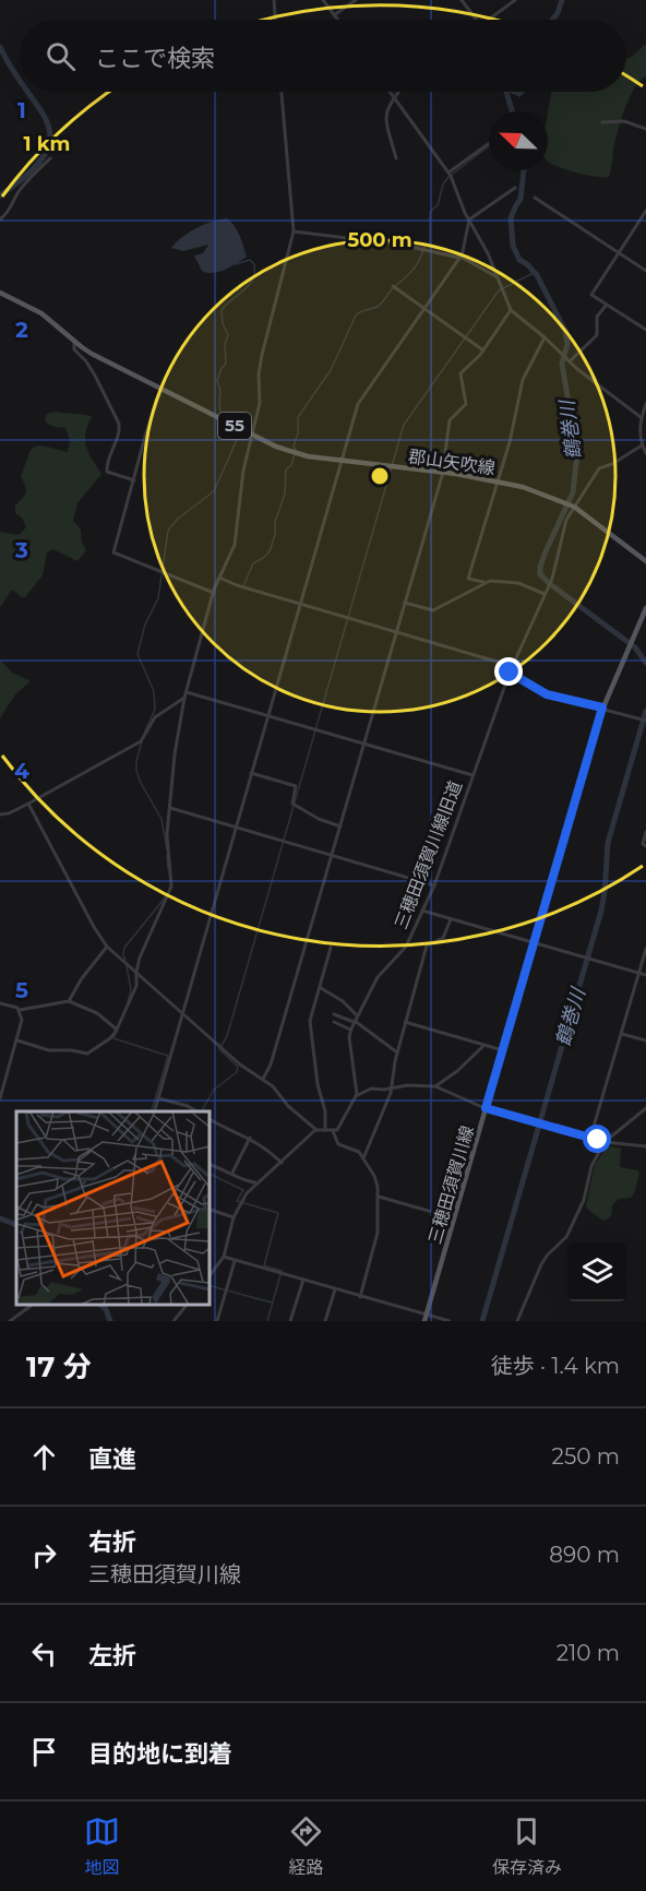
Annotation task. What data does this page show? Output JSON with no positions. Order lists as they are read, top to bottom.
{
  "streets": {
    "main road": ["55", "郡山矢吹線", "三穂田須賀川線"],
    "street": ["三穂田須賀川線旧道"]
  },
  "crossings": [
    ["郡山矢吹線", "三穂田須賀川線旧道"]
  ],
  "water": ["鶴巻川"],
  "north": "top left",
  "page": {
    "search": "ここで検索",
    "heading": ["17 分", "徒歩 · 1.4 km"],
    "list": [
      ["直進", "250 m"],
      ["右折", "三穂田須賀川線", "890 m"],
      ["左折", "210 m"],
      "目的地に到着"
    ],
    "nav": ["地図", "経路", "保存済み"]
  },
  "grid": {
    "rows": [
      "1",
      "2",
      "3",
      "4",
      "5"
    ]
  },
  "rings": ["1 km", "500 m"]
}
